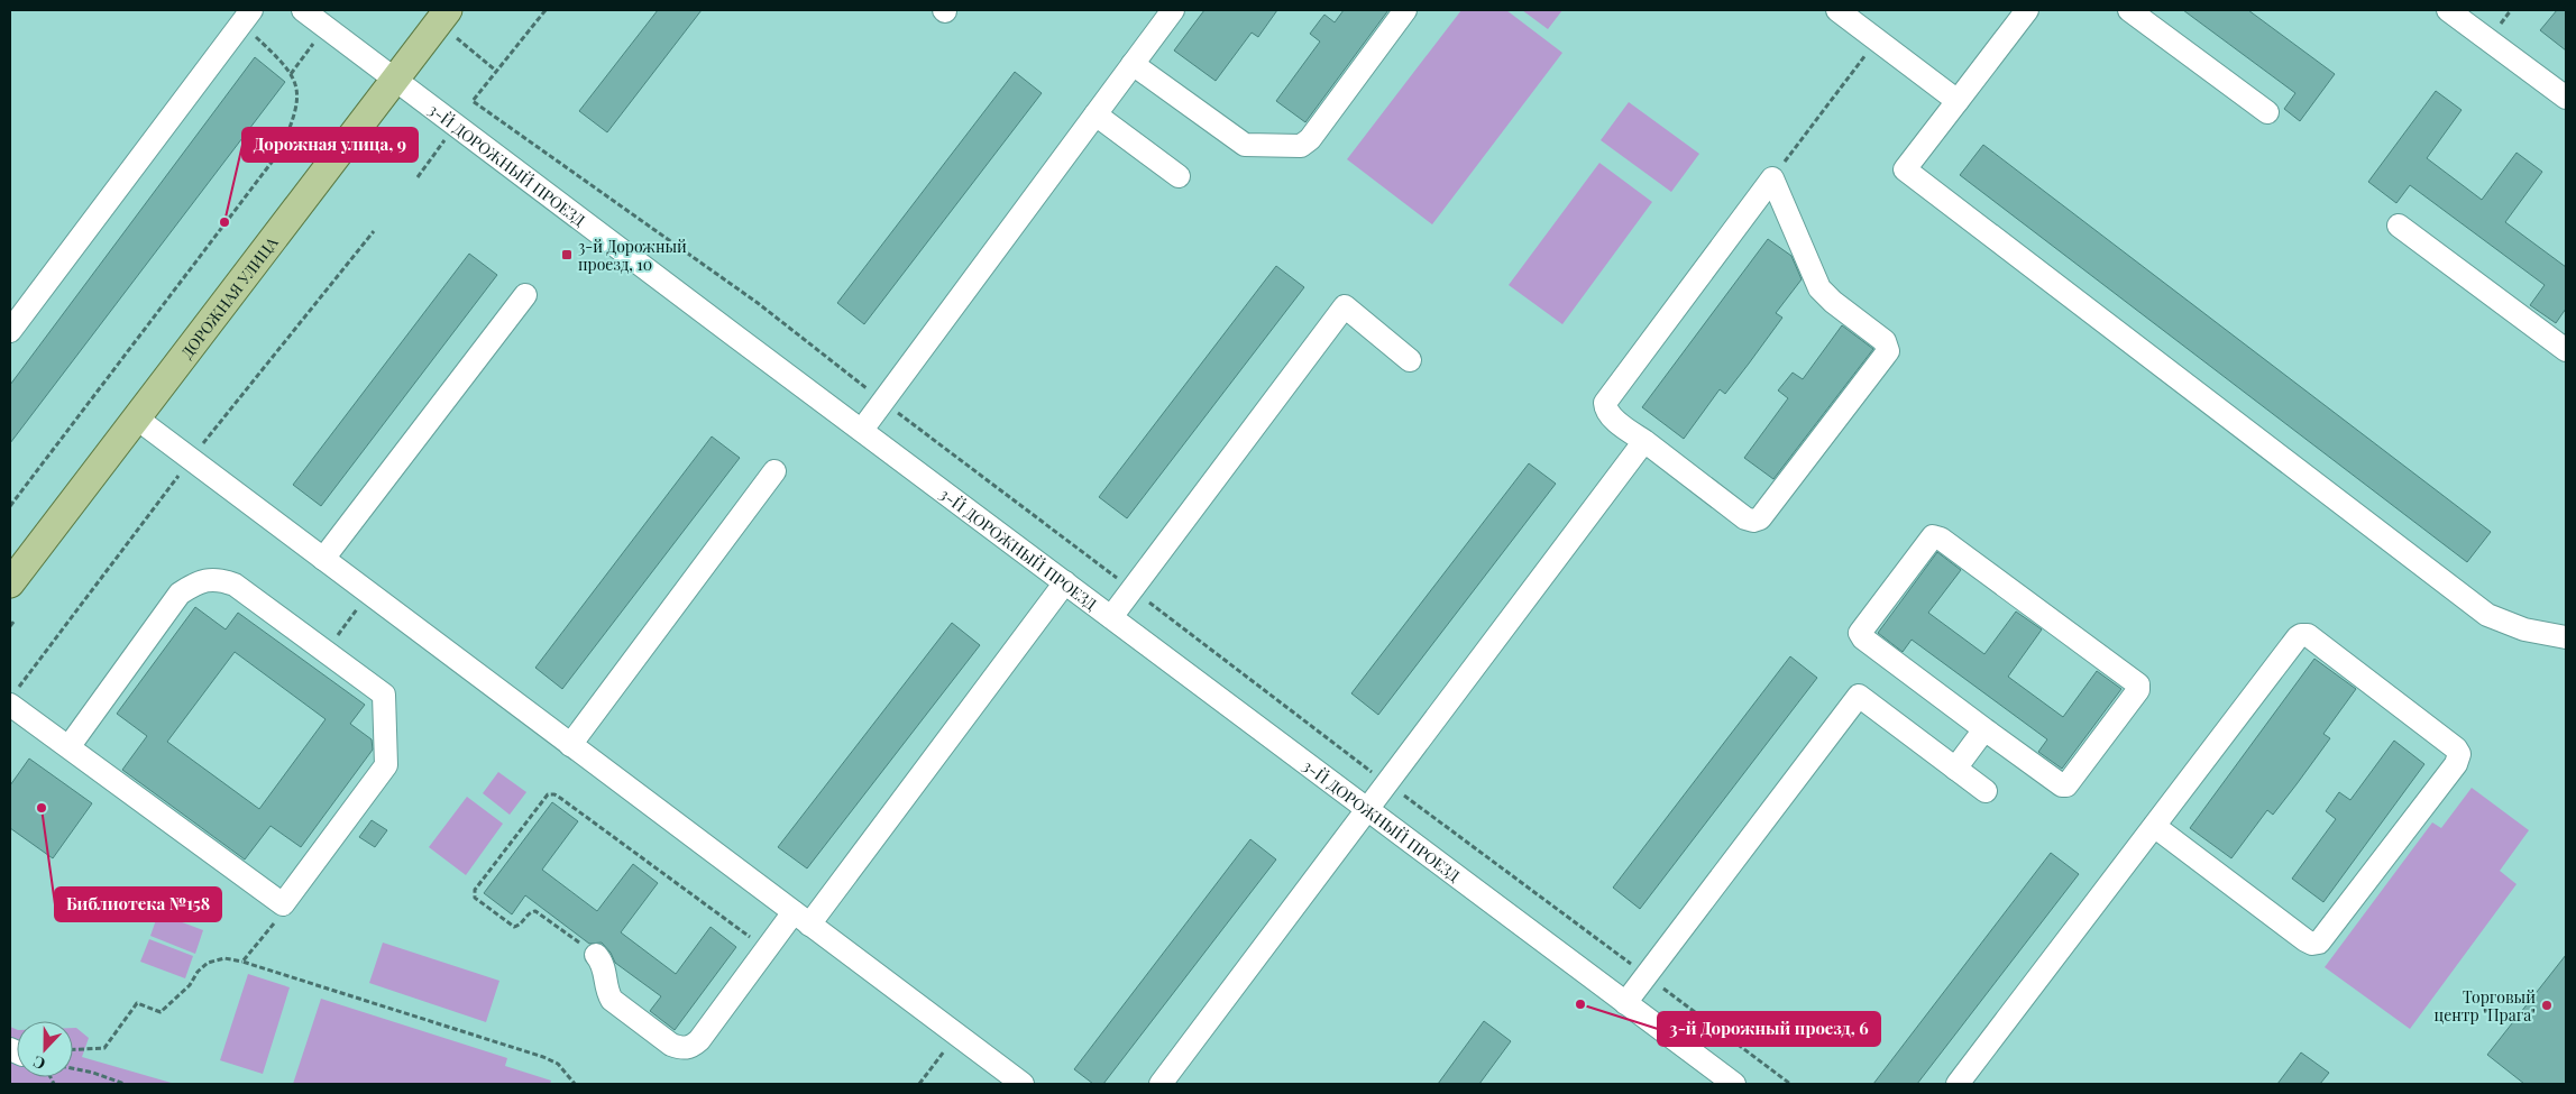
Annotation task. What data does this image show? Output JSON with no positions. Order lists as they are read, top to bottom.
{
  "streets": {
    "main road": ["ДОРОЖНАЯ УЛИЦА"],
    "street": ["3-Й ДОРОЖНЫЙ ПРОЕЗД"]
  },
  "crossings": [
    ["3-Й ДОРОЖНЫЙ ПРОЕЗД", "ДОРОЖНАЯ УЛИЦА"]
  ],
  "places": {
    "other": [
      "Дорожная улица, 9",
      "Библиотека №158",
      "3-й Дорожный проезд, 6",
      "Торговый центр \"Прага\""
    ],
    "transit": ["3-й Дорожный проезд, 10"]
  },
  "north": "bottom"
}
